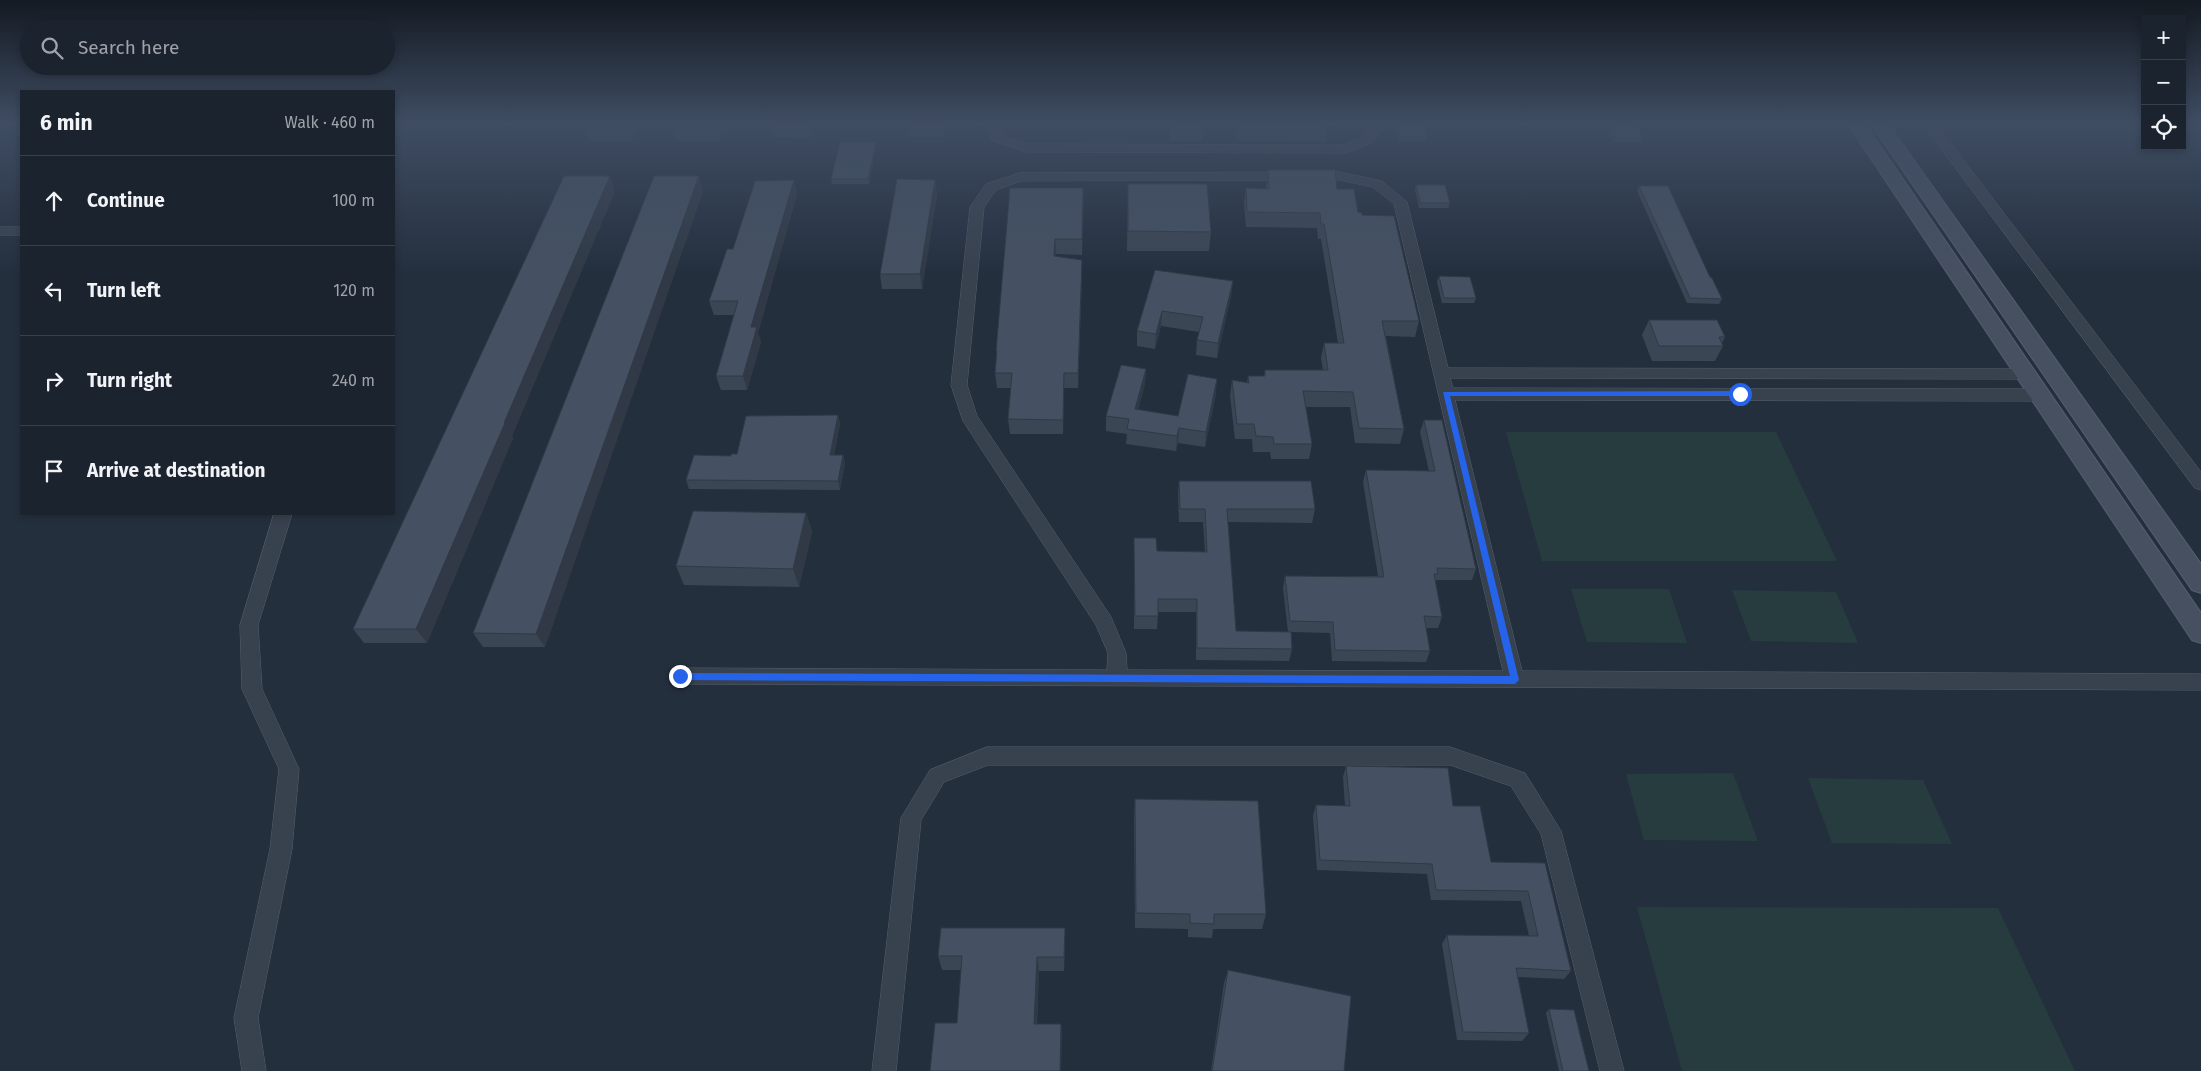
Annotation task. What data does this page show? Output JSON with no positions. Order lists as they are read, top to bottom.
{
  "page": {
    "map_buttons": ["+", "−"],
    "search": "Search here",
    "heading": ["6 min", "Walk · 460 m"],
    "list": [
      ["Continue", "100 m"],
      ["Turn left", "120 m"],
      ["Turn right", "240 m"],
      "Arrive at destination"
    ]
  }
}
